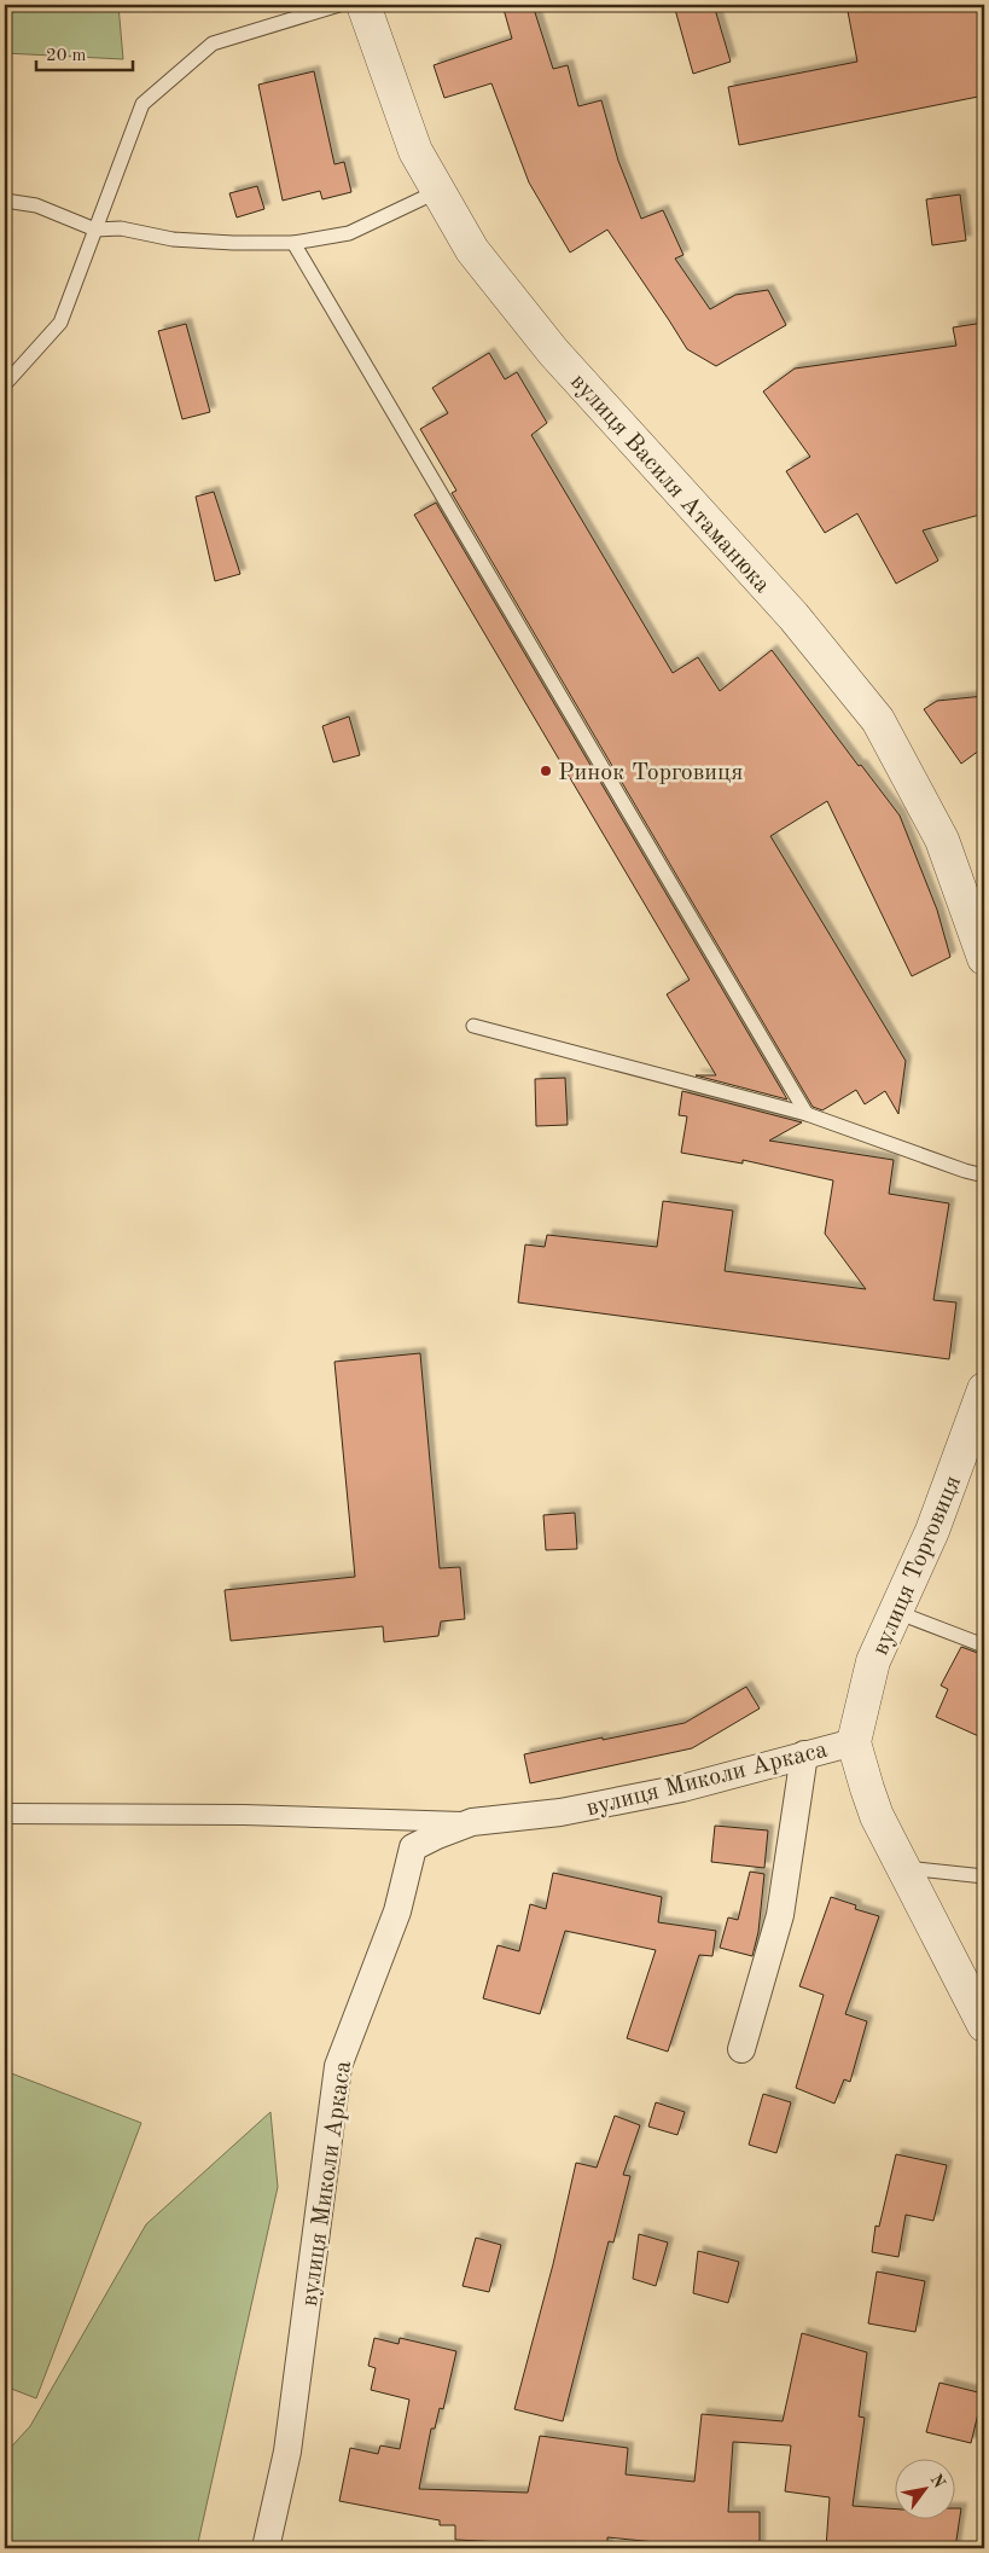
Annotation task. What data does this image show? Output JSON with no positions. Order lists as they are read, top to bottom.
{
  "streets": {
    "street": ["вулиця Василя Атаманюка", "вулиця Торговиця", "вулиця Миколи Аркаса"]
  },
  "crossings": [
    ["вулиця Торговиця", "вулиця Миколи Аркаса"]
  ],
  "places": ["Ринок Торговиця"],
  "scale_bar": "20 m",
  "north": "top right"
}
